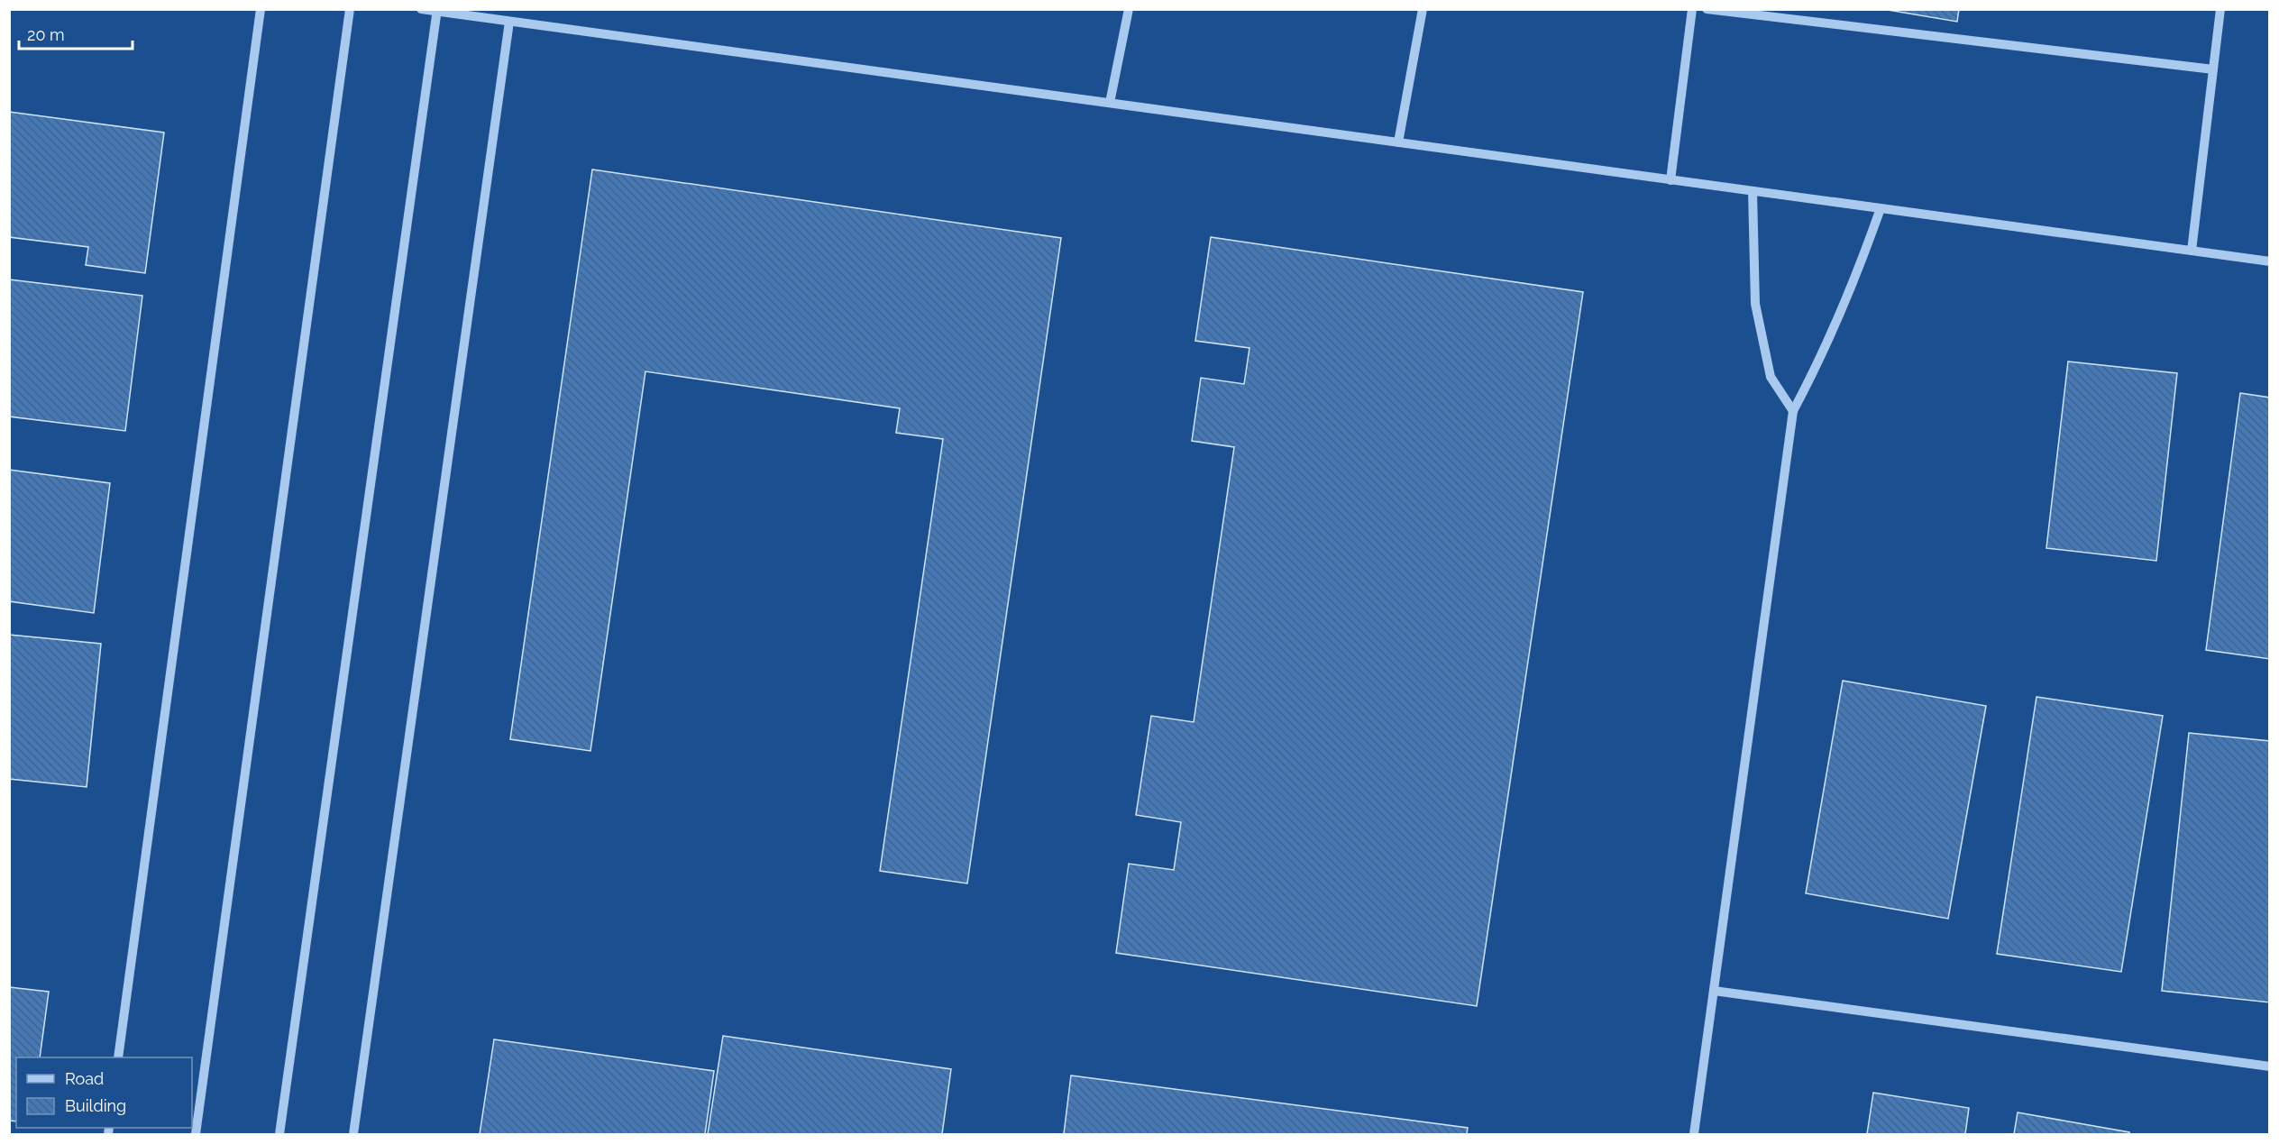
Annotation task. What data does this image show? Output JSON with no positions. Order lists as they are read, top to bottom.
{
  "legend": ["Road", "Building"],
  "scale_bar": "20 m"
}
